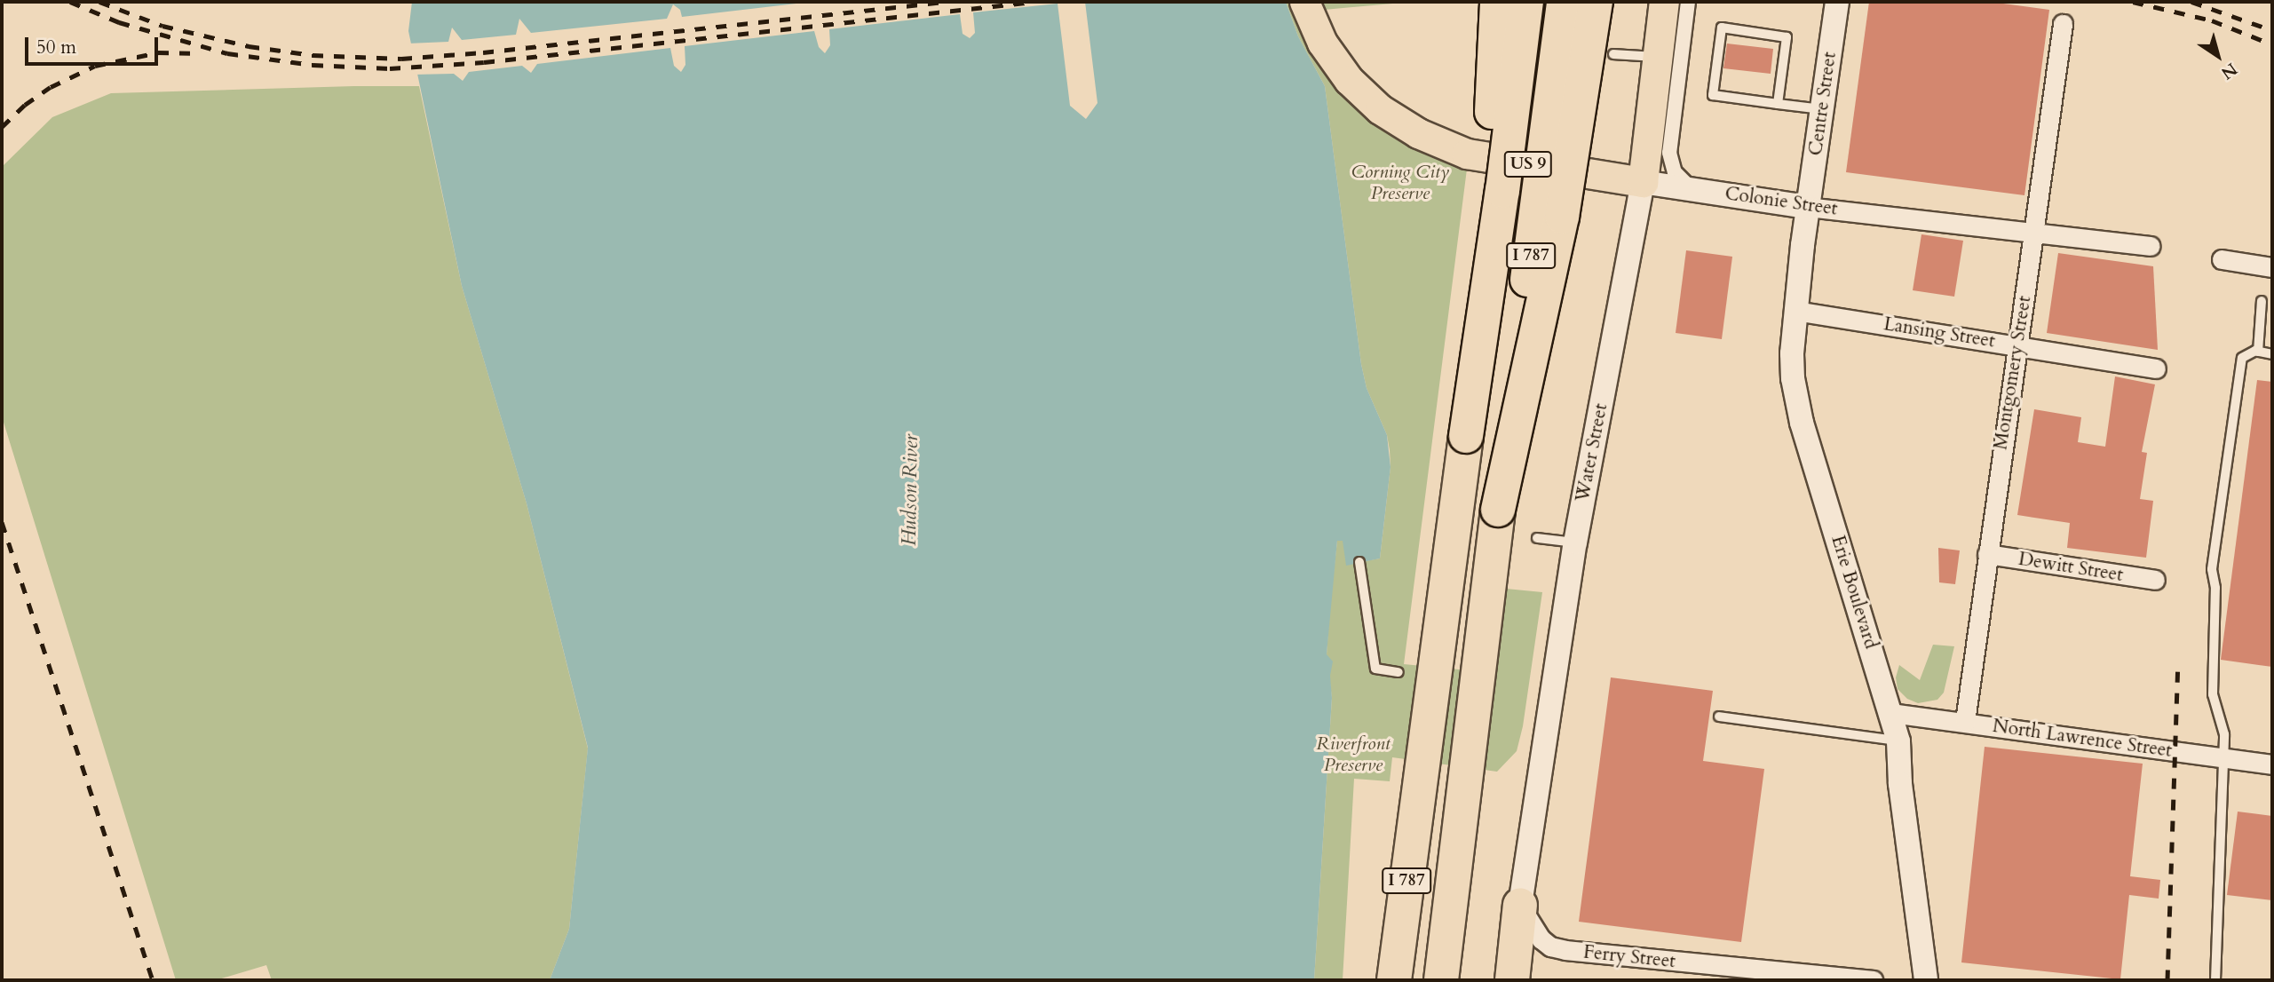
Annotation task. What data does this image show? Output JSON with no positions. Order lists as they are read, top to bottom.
{
  "streets": {
    "highway": ["I 787"],
    "main road": ["US 9", "Colonie Street", "Water Street"],
    "street": [
      "Centre Street",
      "Lansing Street",
      "Montgomery Street",
      "Dewitt Street",
      "Erie Boulevard",
      "North Lawrence Street",
      "Ferry Street"
    ]
  },
  "crossings": [
    ["Centre Street", "Colonie Street"],
    ["Centre Street", "Erie Boulevard"],
    ["Colonie Street", "Montgomery Street"],
    ["Colonie Street", "Water Street"],
    ["Colonie Street", "Erie Boulevard"],
    ["Lansing Street", "Montgomery Street"],
    ["Lansing Street", "Erie Boulevard"],
    ["Montgomery Street", "Dewitt Street"],
    ["Montgomery Street", "North Lawrence Street"],
    ["Water Street", "Ferry Street"],
    ["Erie Boulevard", "North Lawrence Street"]
  ],
  "water": ["Hudson River"],
  "parks": ["Corning City Preserve", "Riverfront Preserve"],
  "scale_bar": "50 m",
  "north": "bottom right"
}
